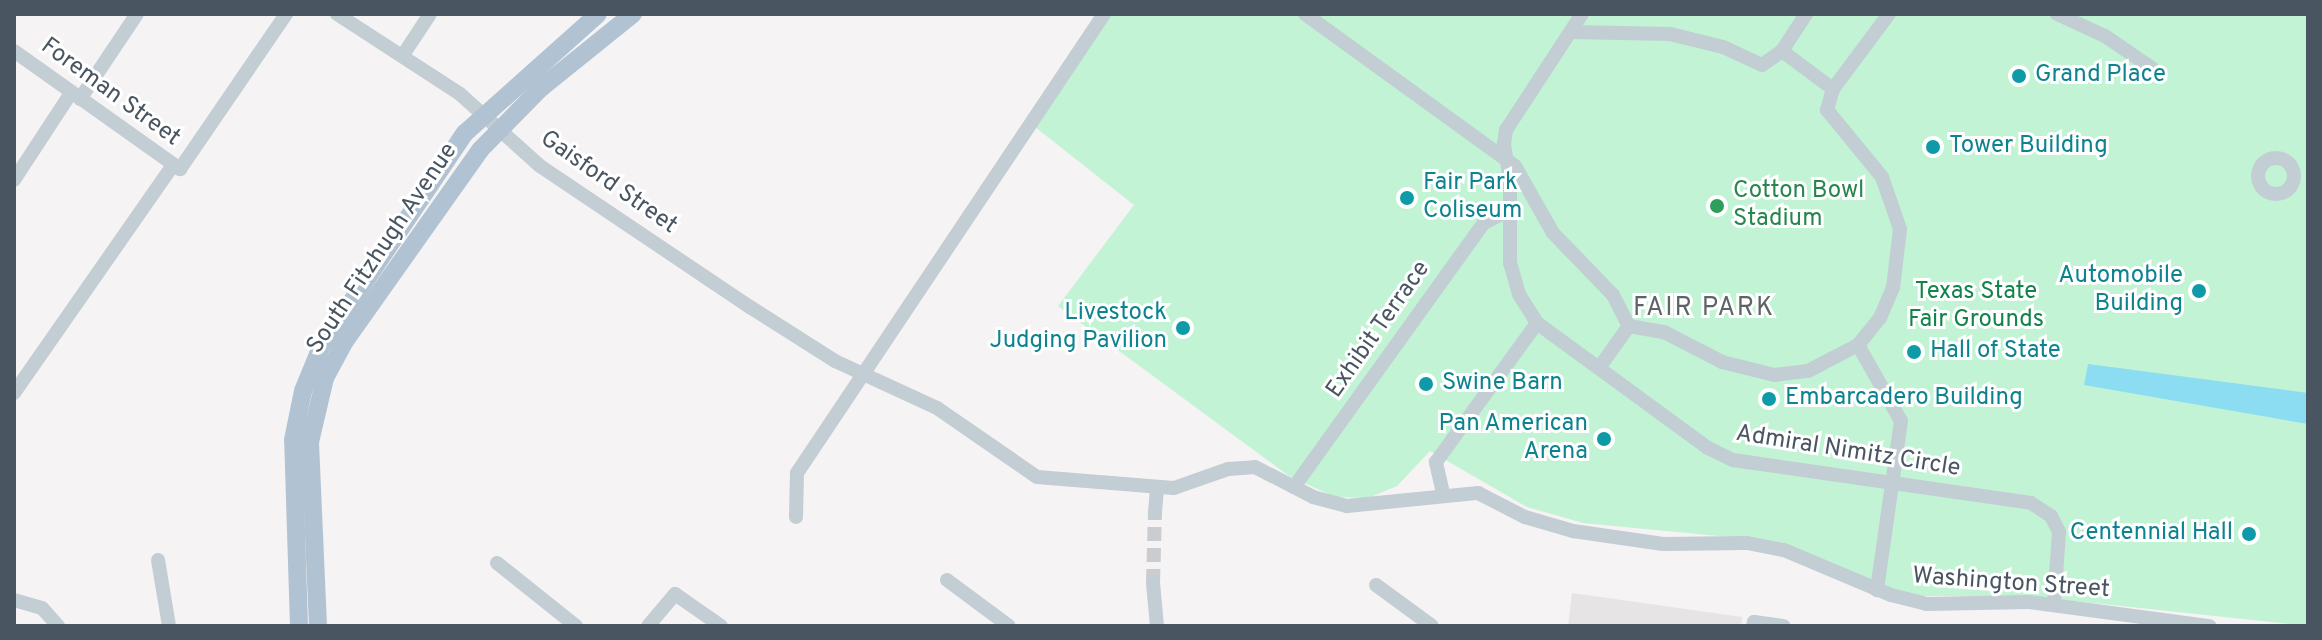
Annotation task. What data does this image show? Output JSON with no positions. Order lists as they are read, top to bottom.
{
  "streets": {
    "main road": ["South Fitzhugh Avenue"],
    "street": [
      "Foreman Street",
      "Gaisford Street",
      "Exhibit Terrace",
      "Admiral Nimitz Circle",
      "Washington Street"
    ]
  },
  "crossings": [
    ["Gaisford Street", "South Fitzhugh Avenue"],
    ["Gaisford Street", "Washington Street"],
    ["Exhibit Terrace", "Washington Street"],
    ["Admiral Nimitz Circle", "Washington Street"]
  ],
  "districts": ["FAIR PARK"],
  "parks": ["Texas State Fair Grounds"],
  "places": [
    "Grand Place",
    "Tower Building",
    "Fair Park Coliseum",
    "Cotton Bowl Stadium",
    "Automobile Building",
    "Livestock Judging Pavilion",
    "Hall of State",
    "Swine Barn",
    "Embarcadero Building",
    "Pan American Arena",
    "Centennial Hall"
  ]
}
